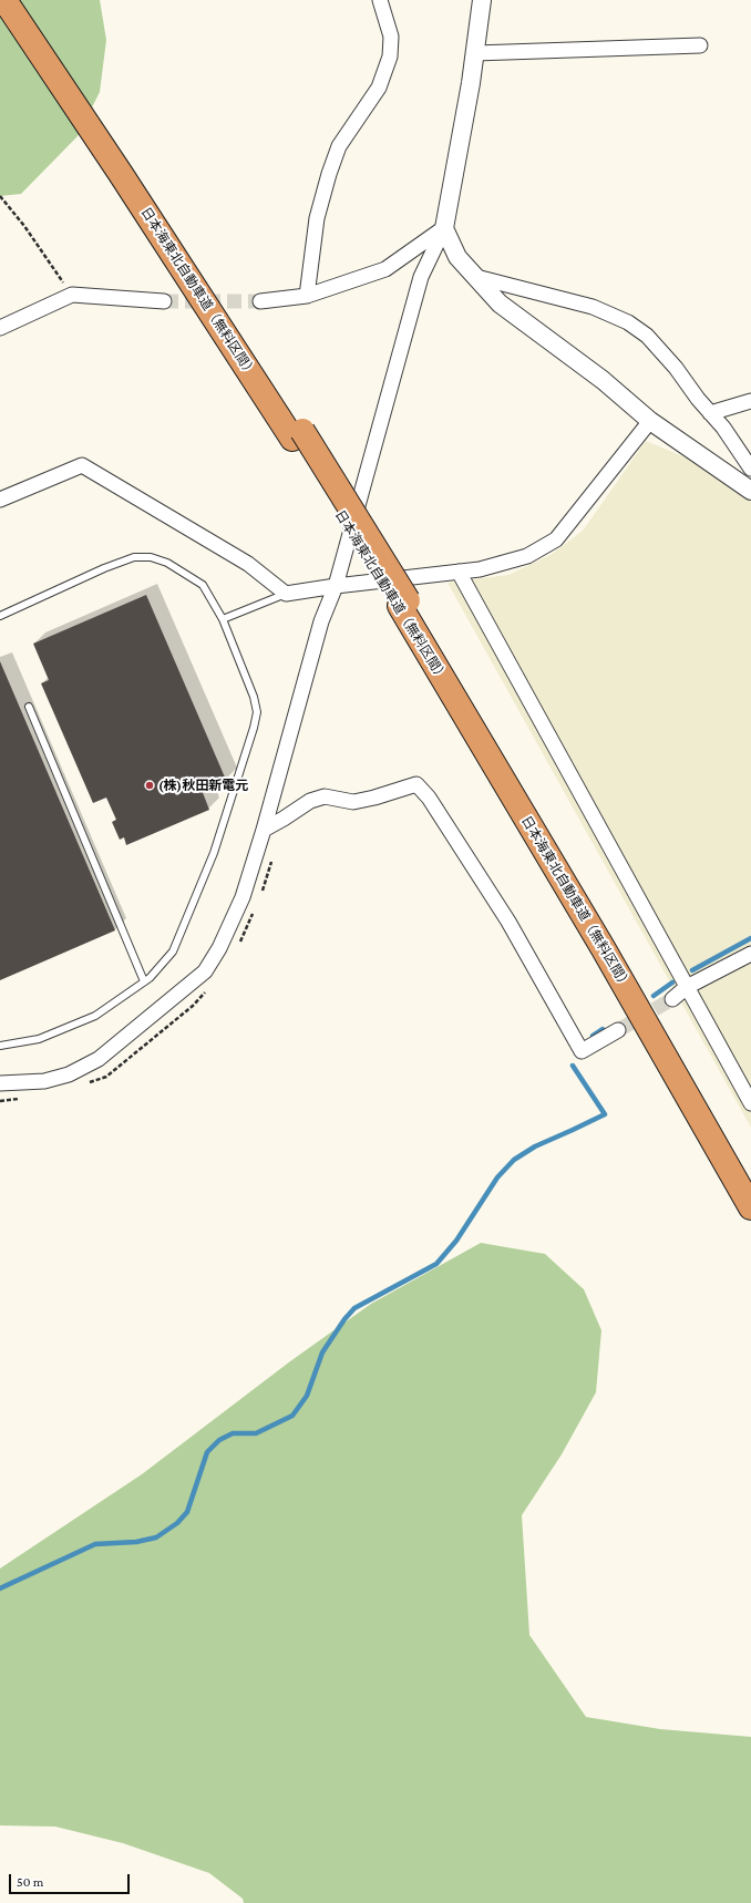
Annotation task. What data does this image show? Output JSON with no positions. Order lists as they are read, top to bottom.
{
  "streets": {
    "highway": ["日本海東北自動車道（無料区間）"]
  },
  "places": ["(株)秋田新電元"],
  "scale_bar": "50 m"
}
